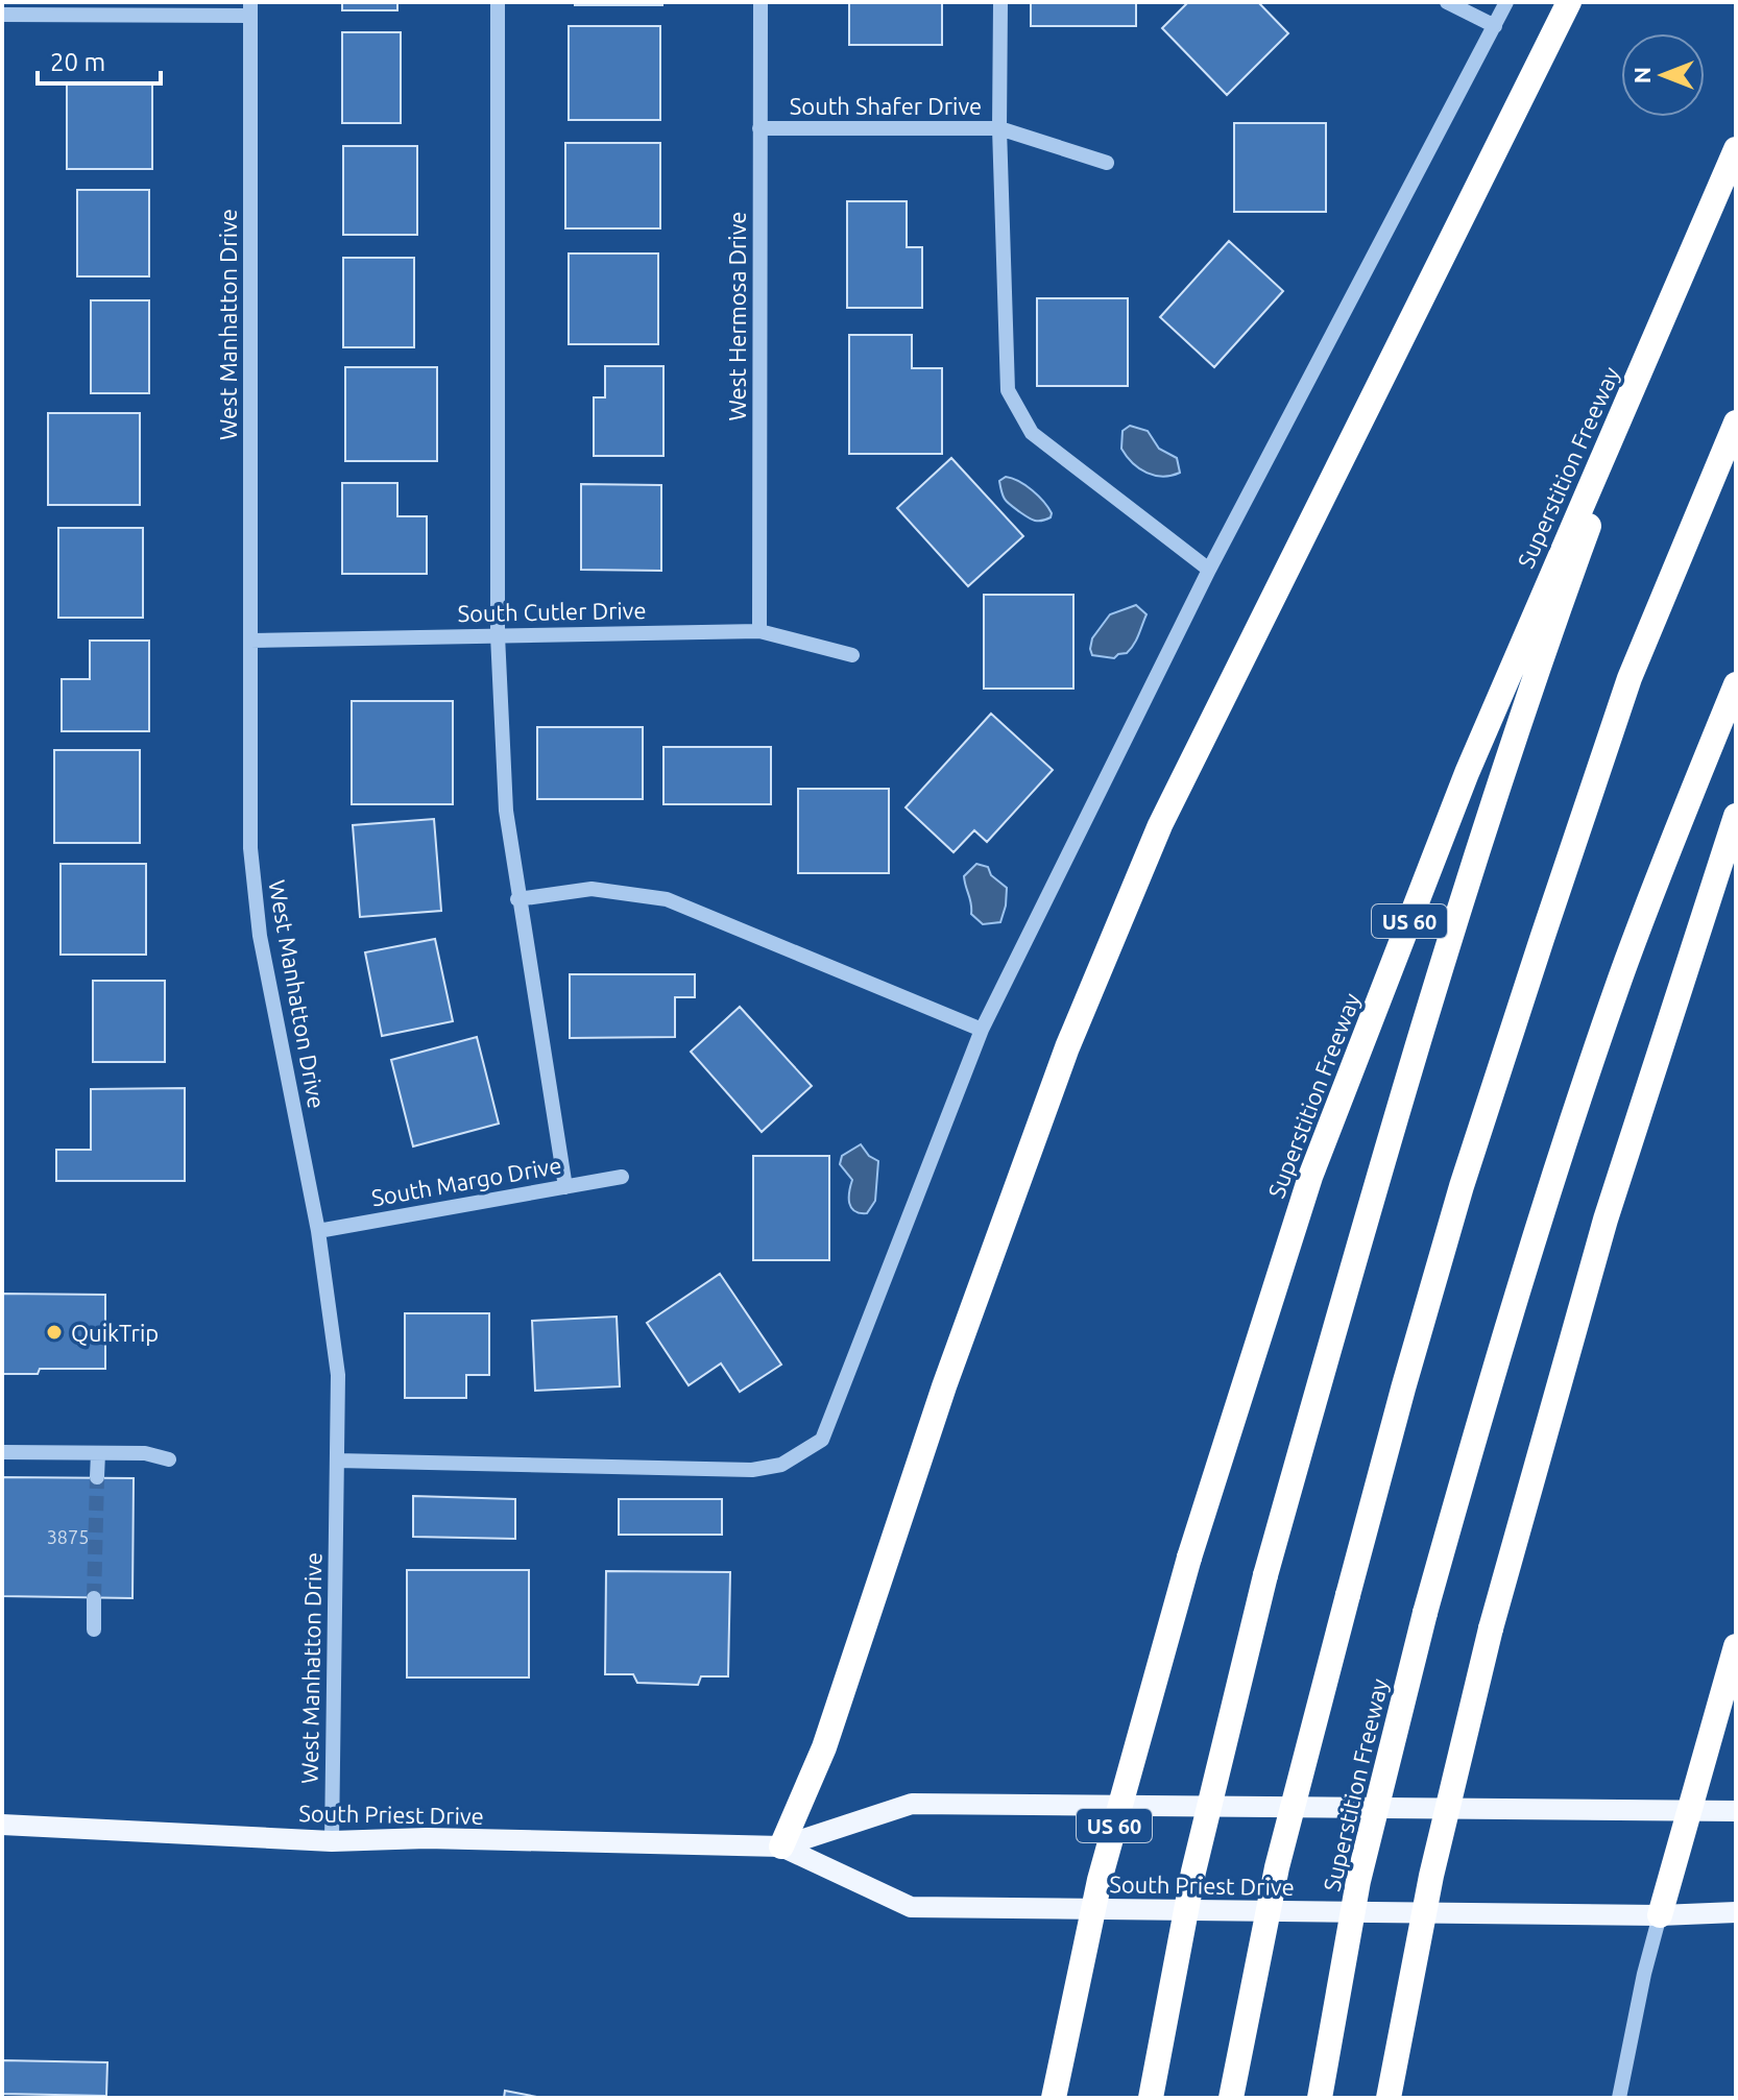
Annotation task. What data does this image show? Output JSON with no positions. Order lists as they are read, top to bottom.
{
  "streets": {
    "highway": ["Superstition Freeway", "US 60"],
    "main road": ["South Priest Drive"],
    "street": [
      "South Shafer Drive",
      "West Hermosa Drive",
      "West Manhatton Drive",
      "South Cutler Drive",
      "South Margo Drive"
    ]
  },
  "crossings": [
    ["South Shafer Drive", "West Hermosa Drive"],
    ["West Hermosa Drive", "South Cutler Drive"],
    ["West Manhatton Drive", "South Cutler Drive"],
    ["West Manhatton Drive", "South Margo Drive"],
    ["West Manhatton Drive", "South Priest Drive"]
  ],
  "places": ["QuikTrip"],
  "house_numbers": ["3875"],
  "scale_bar": "20 m",
  "north": "left"
}
